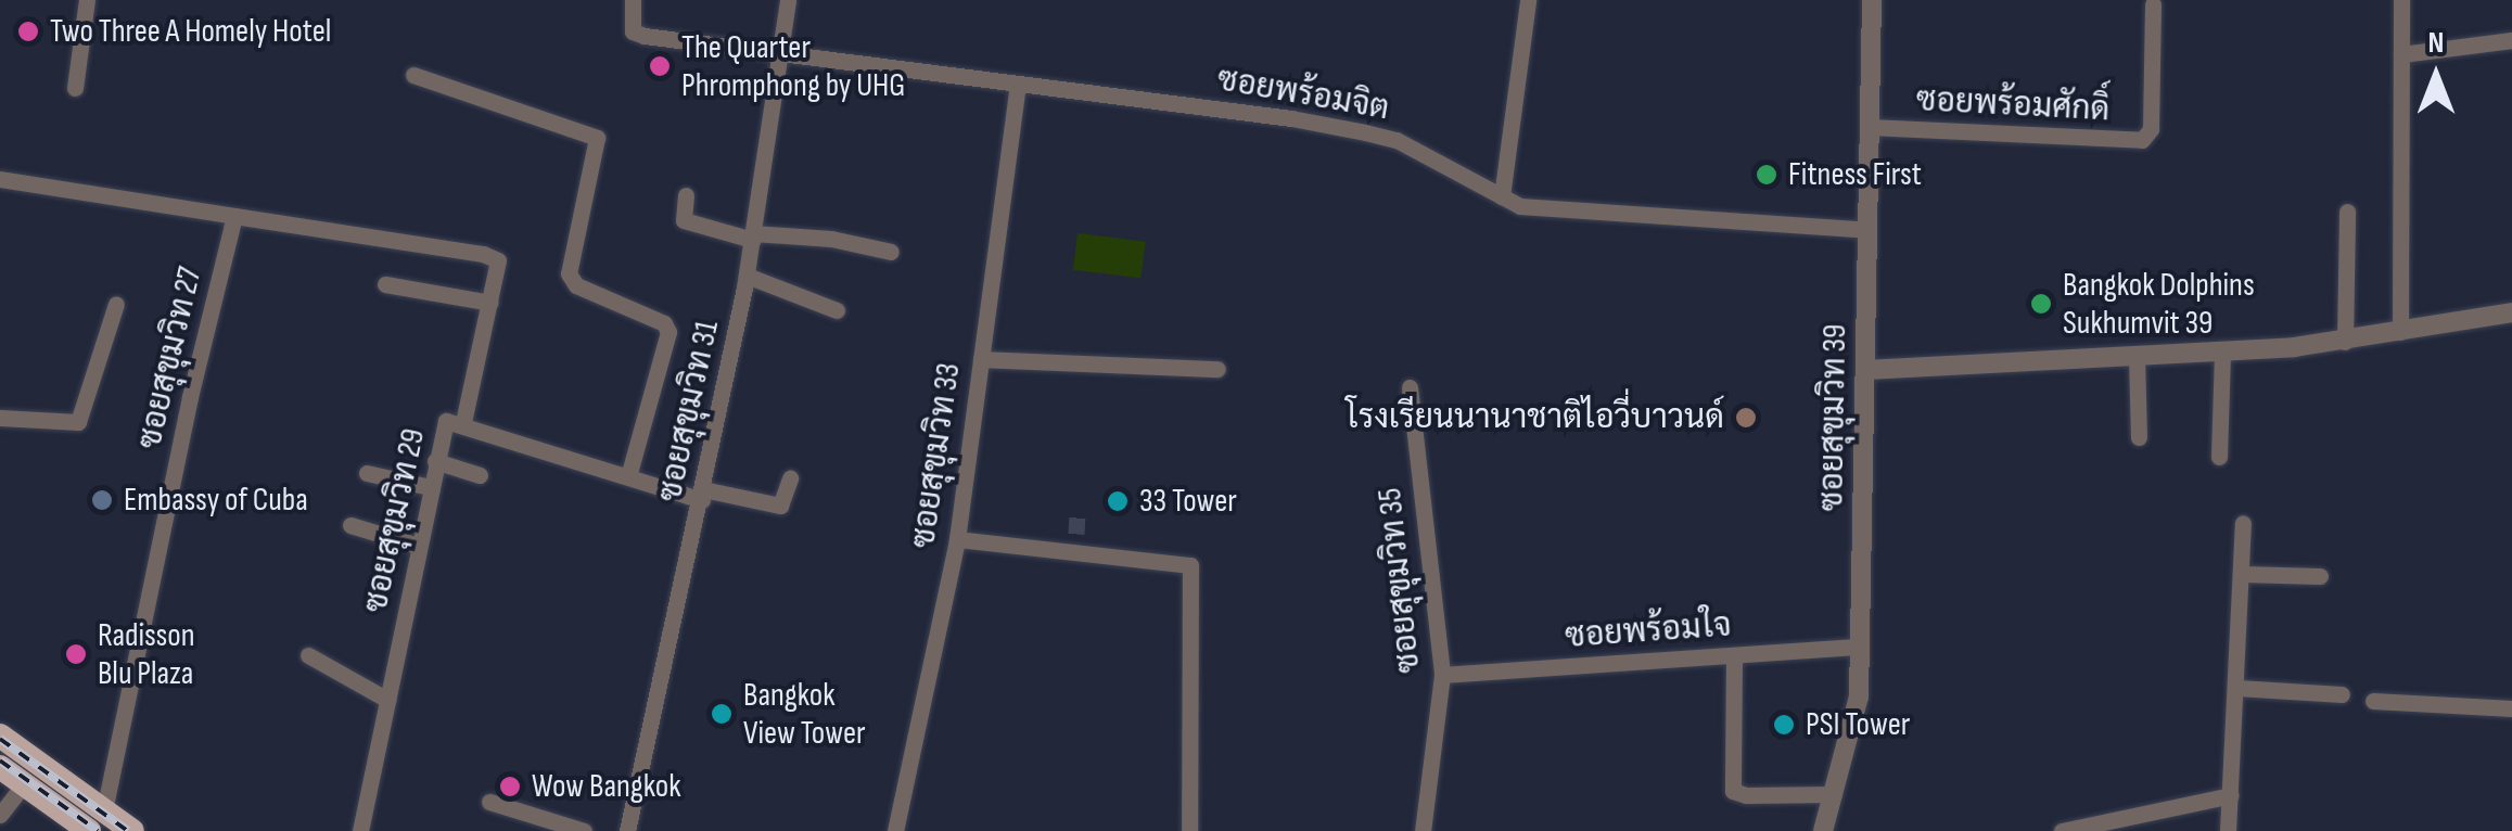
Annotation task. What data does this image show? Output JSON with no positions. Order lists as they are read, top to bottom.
{
  "streets": {
    "street": [
      "ซอยพร้อมจิต",
      "ซอยพร้อมศักดิ์",
      "ซอยสุขุมวิท 27",
      "ซอยสุขุมวิท 31",
      "ซอยสุขุมวิท 39",
      "ซอยสุขุมวิท 33",
      "ซอยสุขุมวิท 29",
      "ซอยสุขุมวิท 35",
      "ซอยพร้อมใจ"
    ]
  },
  "crossings": [
    ["ซอยพร้อมจิต", "ซอยสุขุมวิท 31"],
    ["ซอยพร้อมจิต", "ซอยสุขุมวิท 39"],
    ["ซอยพร้อมจิต", "ซอยสุขุมวิท 33"],
    ["ซอยพร้อมศักดิ์", "ซอยสุขุมวิท 39"],
    ["ซอยสุขุมวิท 31", "ซอยสุขุมวิท 29"],
    ["ซอยสุขุมวิท 39", "ซอยพร้อมใจ"],
    ["ซอยสุขุมวิท 35", "ซอยพร้อมใจ"]
  ],
  "places": [
    "Two Three A Homely Hotel",
    "The Quarter Phromphong by UHG",
    "Fitness First",
    "Bangkok Dolphins Sukhumvit 39",
    "โรงเรียนนานาชาติไอวี่บาวนด์",
    "Embassy of Cuba",
    "33 Tower",
    "Radisson Blu Plaza",
    "Bangkok View Tower",
    "PSI Tower",
    "Wow Bangkok"
  ],
  "north": "top"
}
